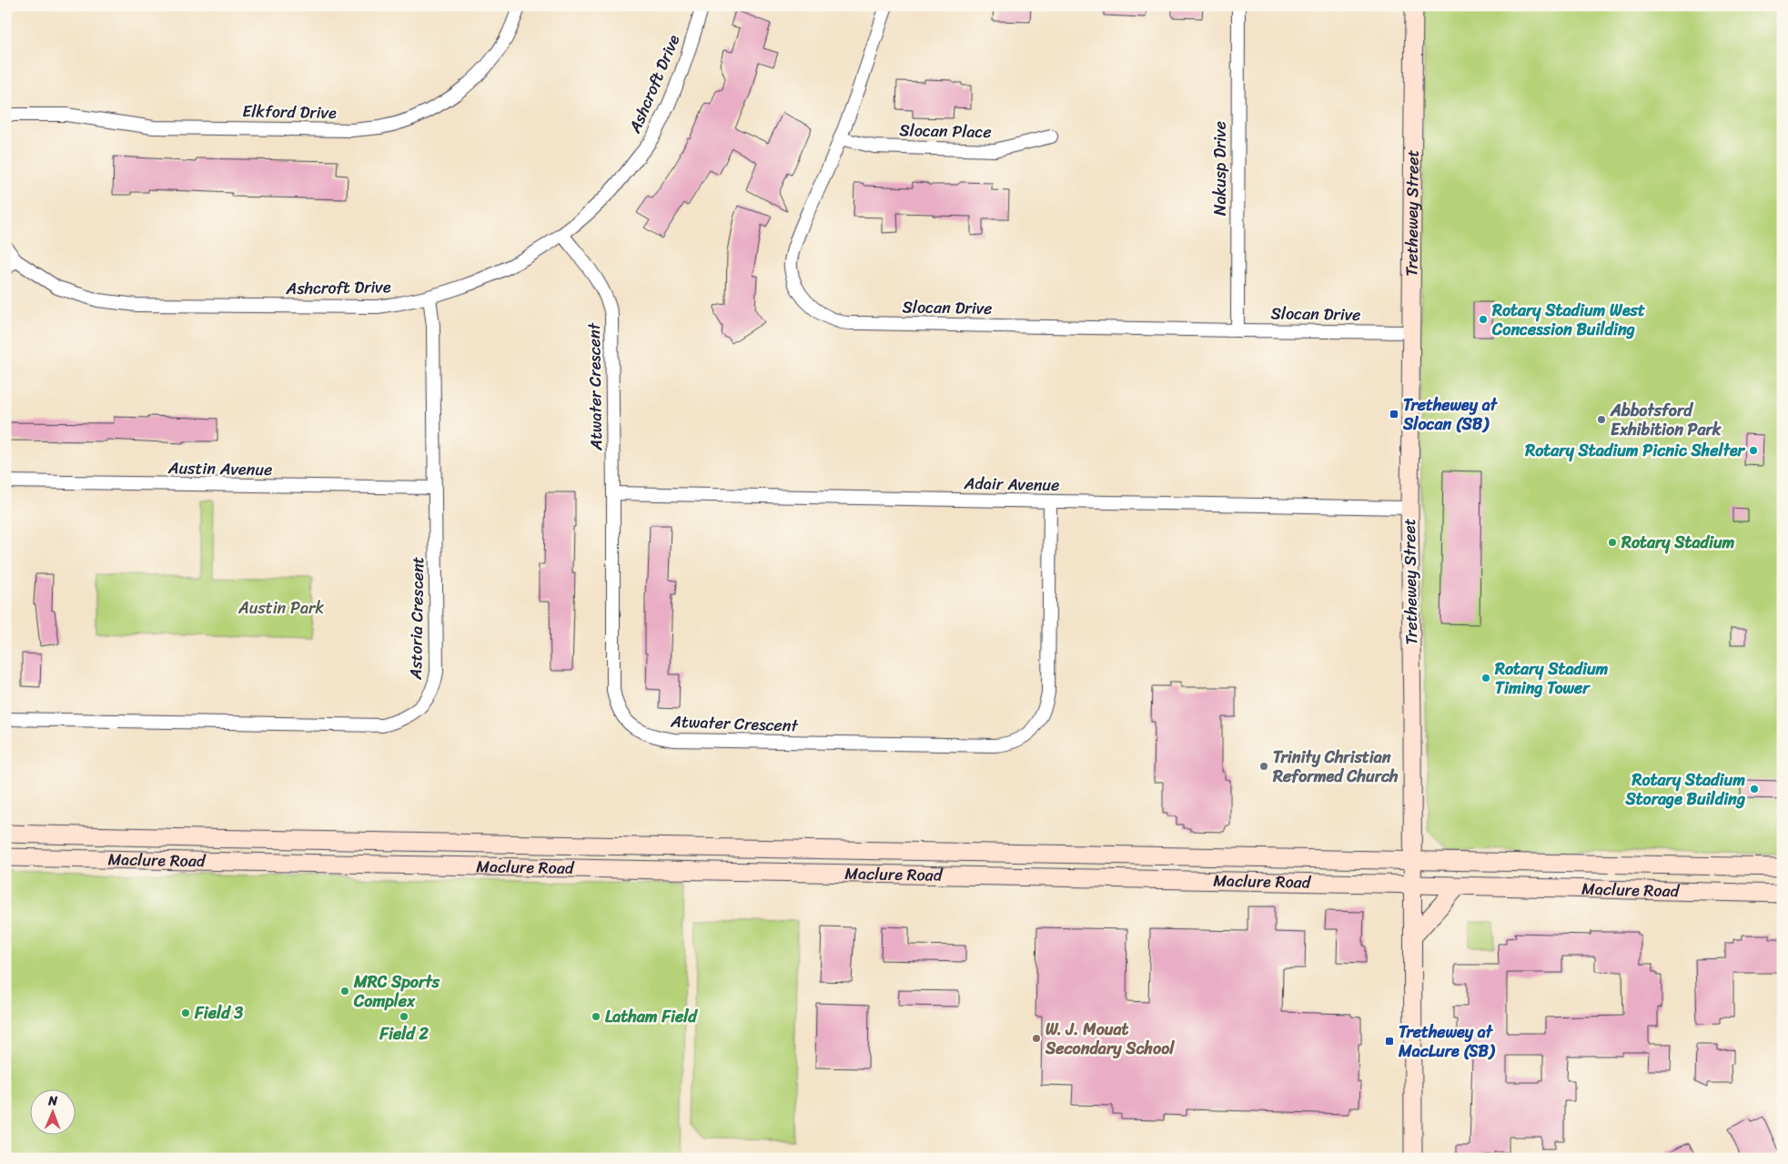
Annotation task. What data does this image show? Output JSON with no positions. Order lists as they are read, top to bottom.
{
  "streets": {
    "main road": ["Trethewey Street", "Maclure Road"],
    "street": [
      "Ashcroft Drive",
      "Elkford Drive",
      "Slocan Place",
      "Nakusp Drive",
      "Slocan Drive",
      "Atwater Crescent",
      "Austin Avenue",
      "Adair Avenue",
      "Astoria Crescent"
    ]
  },
  "crossings": [
    ["Ashcroft Drive", "Atwater Crescent"],
    ["Ashcroft Drive", "Astoria Crescent"],
    ["Slocan Place", "Slocan Drive"],
    ["Nakusp Drive", "Slocan Drive"],
    ["Trethewey Street", "Slocan Drive"],
    ["Trethewey Street", "Adair Avenue"],
    ["Trethewey Street", "Maclure Road"],
    ["Atwater Crescent", "Adair Avenue"],
    ["Austin Avenue", "Astoria Crescent"]
  ],
  "parks": ["Austin Park"],
  "places": {
    "other": [
      "Rotary Stadium West Concession Building",
      "Abbotsford Exhibition Park",
      "Rotary Stadium Picnic Shelter",
      "Rotary Stadium",
      "Rotary Stadium Timing Tower",
      "Trinity Christian Reformed Church",
      "Rotary Stadium Storage Building",
      "MRC Sports Complex",
      "Field 3",
      "Field 2",
      "Latham Field",
      "W. J. Mouat Secondary School"
    ],
    "transit": ["Trethewey at Slocan (SB)", "Trethewey at MacLure (SB)"]
  },
  "north": "top"
}
